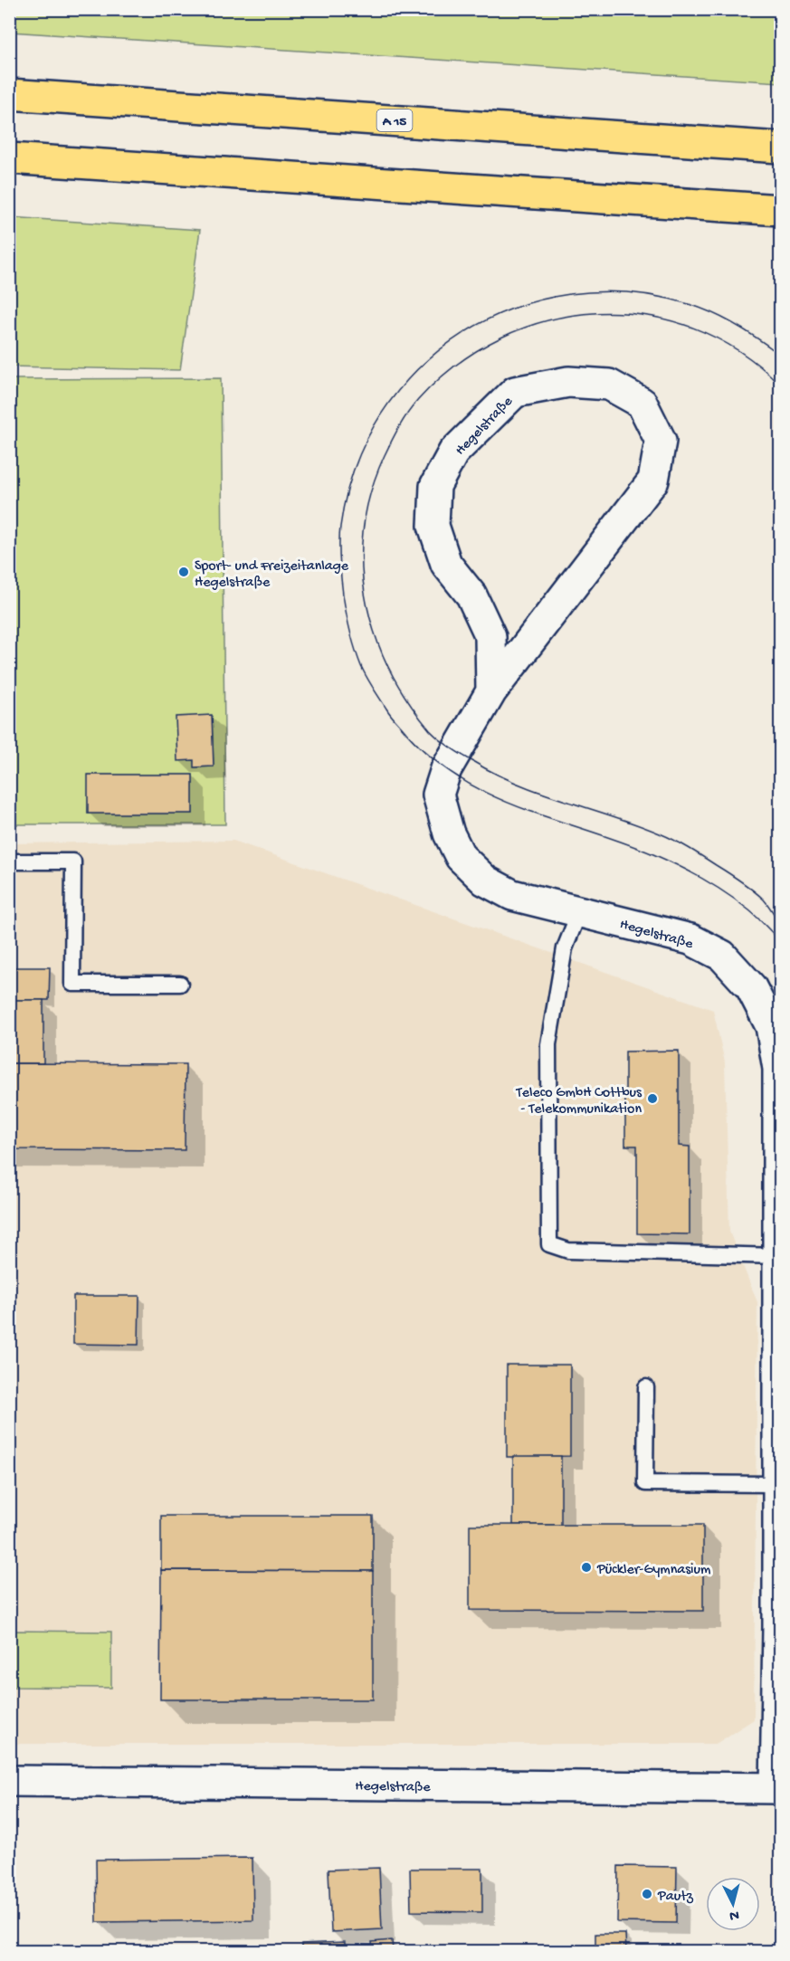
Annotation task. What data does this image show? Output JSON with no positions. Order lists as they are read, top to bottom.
{
  "streets": {
    "highway": ["A 15"],
    "street": ["Hegelstraße"]
  },
  "places": [
    "Sport- und Freizeitanlage Hegelstraße",
    "Teleco GmbH Cottbus - Telekommunikation",
    "Pückler-Gymnasium",
    "Pautz"
  ],
  "north": "bottom"
}
